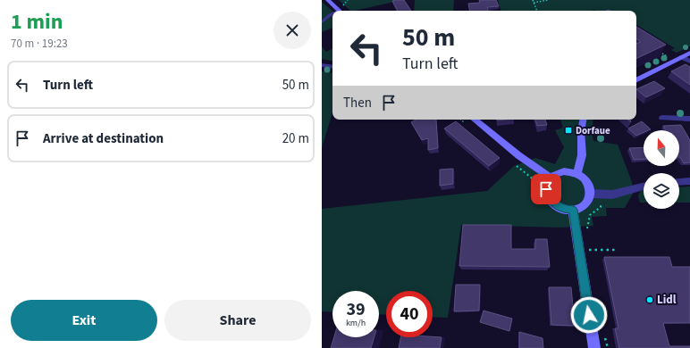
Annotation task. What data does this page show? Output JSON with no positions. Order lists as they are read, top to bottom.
{
  "places": {
    "transit": ["Dorfaue"],
    "other": ["Lidl"]
  },
  "north": "top",
  "page": {
    "heading": ["1 min", "70 m · 19:23"],
    "turn": ["50 m", "Turn left"],
    "list": [
      {
        "name": "Turn left",
        "value": "50 m"
      },
      {
        "name": "Arrive at destination",
        "value": "20 m"
      }
    ],
    "then": "Then",
    "speed": "39 km/h",
    "limit": "40",
    "buttons": ["Exit", "Share"]
  }
}
